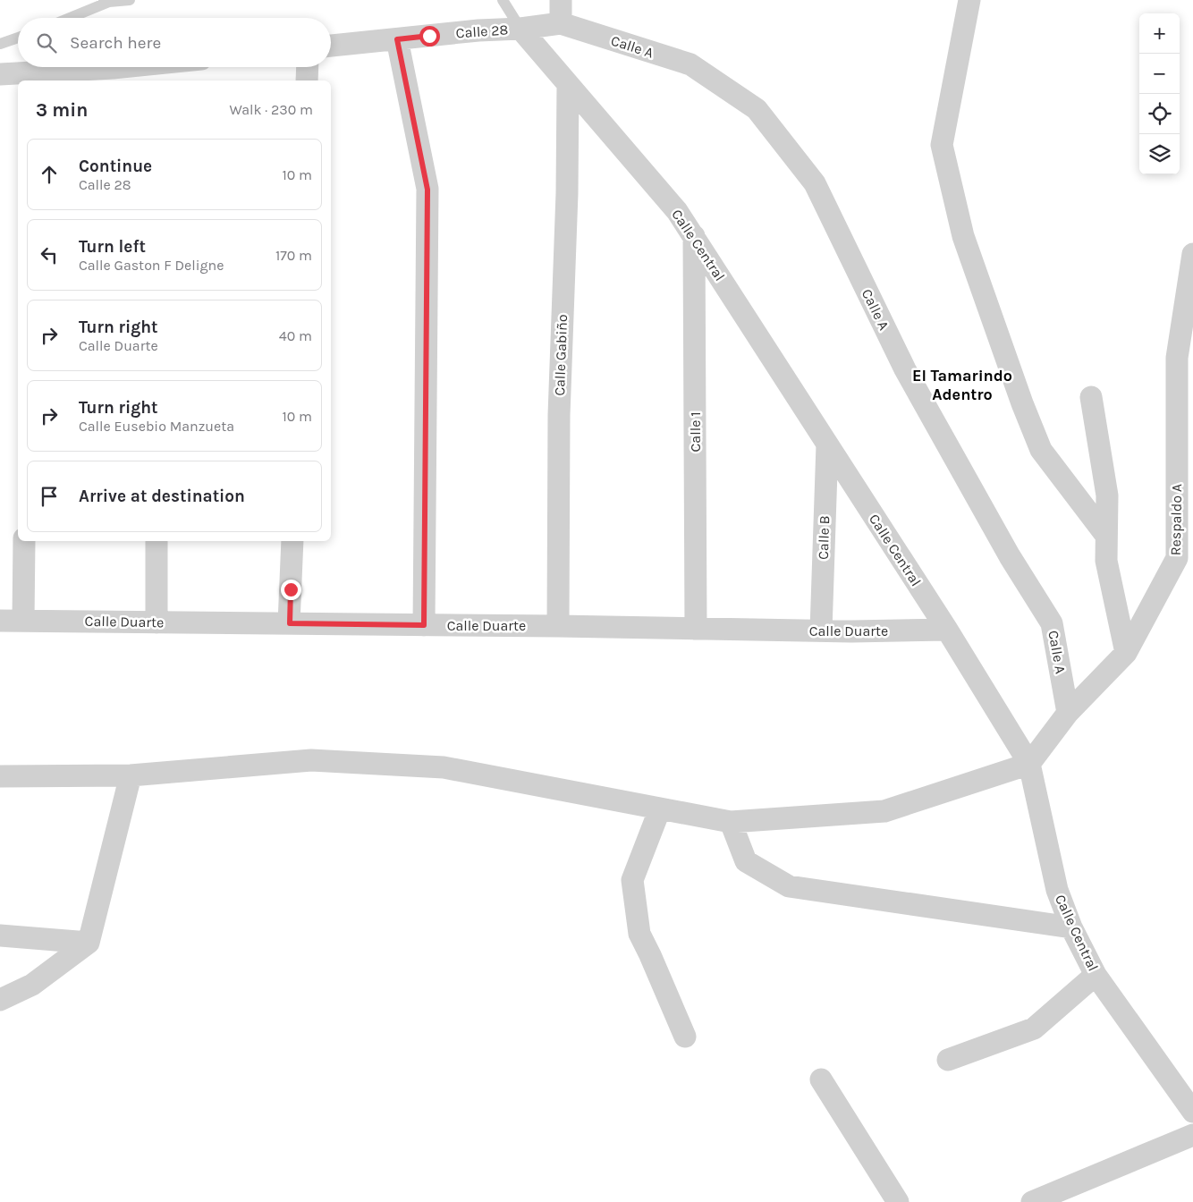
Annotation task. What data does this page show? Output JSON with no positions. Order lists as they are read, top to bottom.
{
  "streets": {
    "street": [
      "Calle 28",
      "Calle A",
      "Calle Central",
      "Calle Gabiño",
      "Calle 1",
      "Respaldo A",
      "Calle B",
      "Calle Duarte"
    ]
  },
  "crossings": [
    ["Calle 28", "Calle A"],
    ["Calle 28", "Calle Central"],
    ["Calle A", "Respaldo A"],
    ["Calle Central", "Calle Gabiño"],
    ["Calle Central", "Calle 1"],
    ["Calle Central", "Respaldo A"],
    ["Calle Central", "Calle B"],
    ["Calle Central", "Calle Duarte"],
    ["Calle Gabiño", "Calle Duarte"],
    ["Calle 1", "Calle Duarte"],
    ["Calle B", "Calle Duarte"]
  ],
  "districts": ["El Tamarindo Adentro"],
  "page": {
    "map_buttons": ["+", "−"],
    "search": "Search here",
    "heading": ["3 min", "Walk · 230 m"],
    "list": [
      ["Continue", "Calle 28", "10 m"],
      ["Turn left", "Calle Gaston F Deligne", "170 m"],
      ["Turn right", "Calle Duarte", "40 m"],
      ["Turn right", "Calle Eusebio Manzueta", "10 m"],
      "Arrive at destination"
    ]
  }
}
